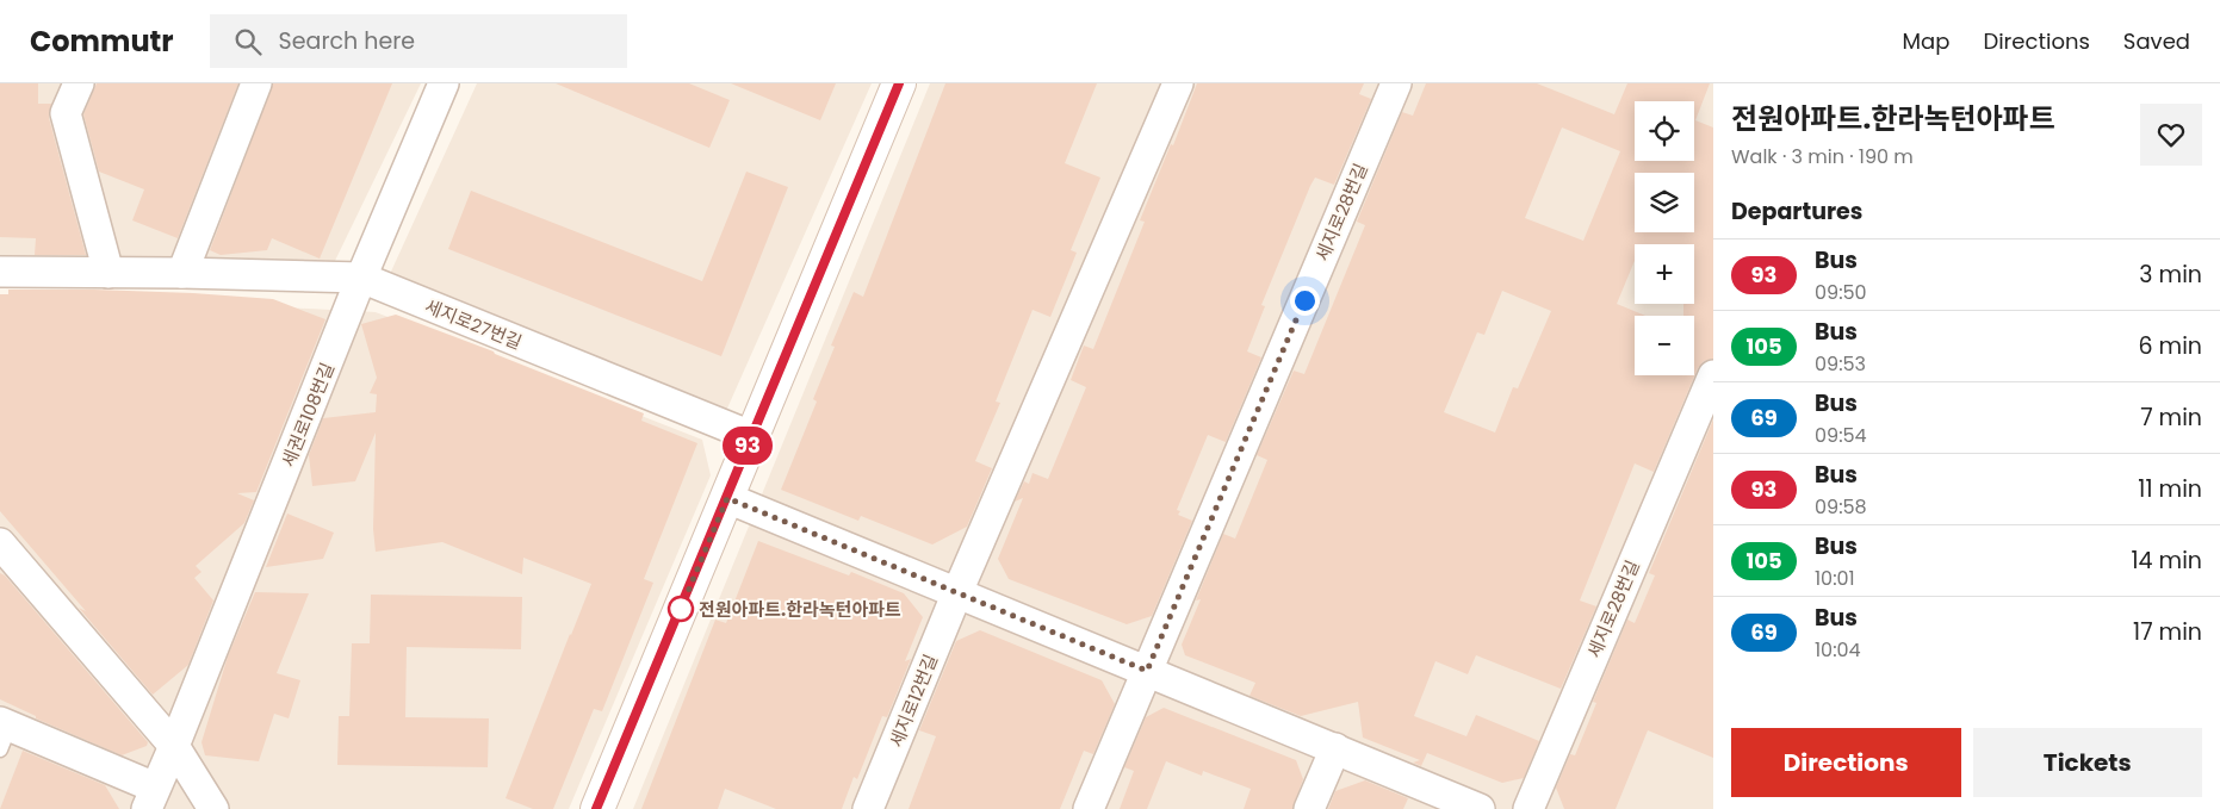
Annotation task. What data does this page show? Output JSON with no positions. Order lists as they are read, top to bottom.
{
  "streets": {
    "street": [
      "세지로28번길",
      "세지로27번길",
      "세권로108번길",
      "세지로12번길"
    ]
  },
  "crossings": [
    ["세지로27번길", "세권로108번길"]
  ],
  "places": ["전원아파트.한라녹턴아파트"],
  "lines": ["bus line 93"],
  "page": {
    "header": "Commutr",
    "search": "Search here",
    "nav": ["Map", "Directions", "Saved"],
    "on_map": "93",
    "heading": [
      ["전원아파트.한라녹턴아파트", "Walk · 3 min · 190 m"],
      "Departures"
    ],
    "map_buttons": ["+", "−"],
    "list": [
      {
        "mark": "93",
        "name": "Bus",
        "note": "09:50",
        "value": "3 min"
      },
      {
        "mark": "105",
        "name": "Bus",
        "note": "09:53",
        "value": "6 min"
      },
      {
        "mark": "69",
        "name": "Bus",
        "note": "09:54",
        "value": "7 min"
      },
      {
        "mark": "93",
        "name": "Bus",
        "note": "09:58",
        "value": "11 min"
      },
      {
        "mark": "105",
        "name": "Bus",
        "note": "10:01",
        "value": "14 min"
      },
      {
        "mark": "69",
        "name": "Bus",
        "note": "10:04",
        "value": "17 min"
      }
    ],
    "buttons": ["Directions", "Tickets"]
  }
}
